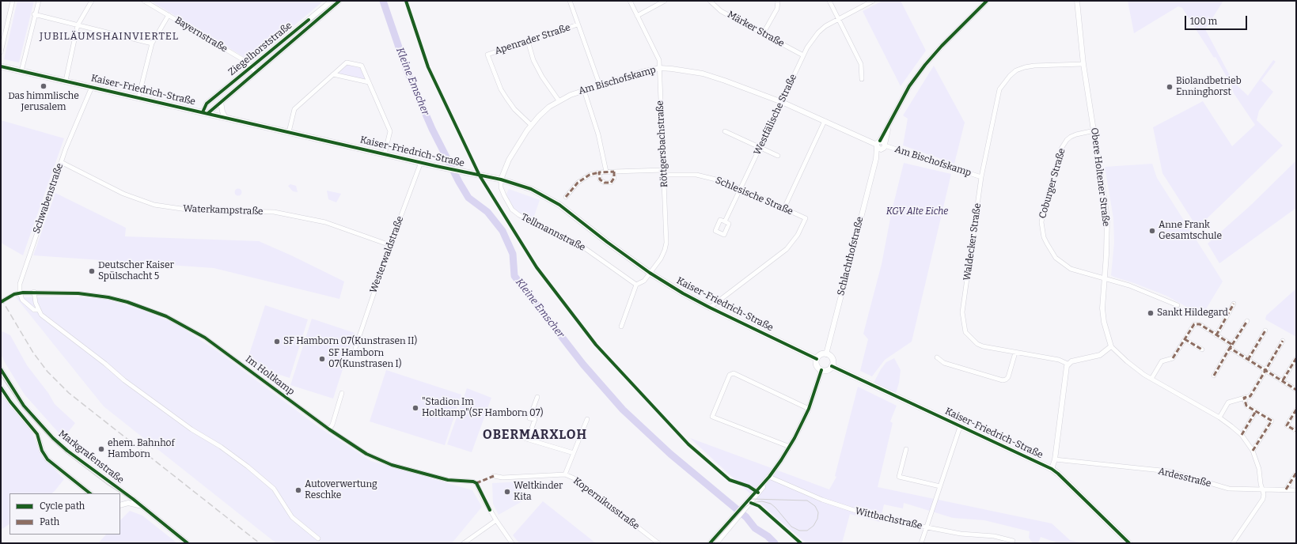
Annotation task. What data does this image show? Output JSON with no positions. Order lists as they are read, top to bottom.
{
  "streets": {
    "main road": ["Kaiser-Friedrich-Straße"],
    "street": [
      "Märker Straße",
      "Bayernstraße",
      "Apenrader Straße",
      "Ziegelhorststraße",
      "Am Bischofskamp",
      "Westfälische Straße",
      "Röttgersbachstraße",
      "Obere Holtener Straße",
      "Coburger Straße",
      "Schlesische Straße",
      "Schwabenstraße",
      "Waterkampstraße",
      "Tellmannstraße",
      "Waldecker Straße",
      "Westerwaldstraße",
      "Schlachthofstraße",
      "Im Holtkamp",
      "Markgrafenstraße",
      "Ardesstraße",
      "Kopernikusstraße",
      "Wittbachstraße"
    ]
  },
  "crossings": [
    ["Märker Straße", "Westfälische Straße"],
    ["Bayernstraße", "Ziegelhorststraße"],
    ["Apenrader Straße", "Am Bischofskamp"],
    ["Ziegelhorststraße", "Kaiser-Friedrich-Straße"],
    ["Am Bischofskamp", "Kaiser-Friedrich-Straße"],
    ["Am Bischofskamp", "Westfälische Straße"],
    ["Am Bischofskamp", "Röttgersbachstraße"],
    ["Am Bischofskamp", "Tellmannstraße"],
    ["Am Bischofskamp", "Waldecker Straße"],
    ["Am Bischofskamp", "Schlachthofstraße"],
    ["Kaiser-Friedrich-Straße", "Röttgersbachstraße"],
    ["Kaiser-Friedrich-Straße", "Schlesische Straße"],
    ["Kaiser-Friedrich-Straße", "Schwabenstraße"],
    ["Kaiser-Friedrich-Straße", "Tellmannstraße"],
    ["Kaiser-Friedrich-Straße", "Westerwaldstraße"],
    ["Kaiser-Friedrich-Straße", "Schlachthofstraße"],
    ["Westfälische Straße", "Schlesische Straße"],
    ["Röttgersbachstraße", "Schlesische Straße"],
    ["Obere Holtener Straße", "Coburger Straße"],
    ["Obere Holtener Straße", "Waldecker Straße"],
    ["Obere Holtener Straße", "Ardesstraße"],
    ["Schwabenstraße", "Waterkampstraße"],
    ["Schwabenstraße", "Im Holtkamp"],
    ["Waterkampstraße", "Westerwaldstraße"]
  ],
  "districts": ["JUBILÄUMSHAINVIERTEL", "OBERMARXLOH"],
  "water": ["Kleine Emscher"],
  "parks": ["KGV Alte Eiche"],
  "places": [
    "Das himmlische Jerusalem",
    "Biolandbetrieb Enninghorst",
    "Anne Frank Gesamtschule",
    "Deutscher Kaiser Spülschacht 5",
    "Sankt Hildegard",
    "SF Hamborn 07(Kunstrasen II)",
    "SF Hamborn 07(Kunstrasen I)",
    "\"Stadion Im Holtkamp\"(SF Hamborn 07)",
    "ehem. Bahnhof Hamborn",
    "Autoverwertung Reschke",
    "Weltkinder Kita"
  ],
  "legend": ["Cycle path", "Path"],
  "scale_bar": "100 m"
}
